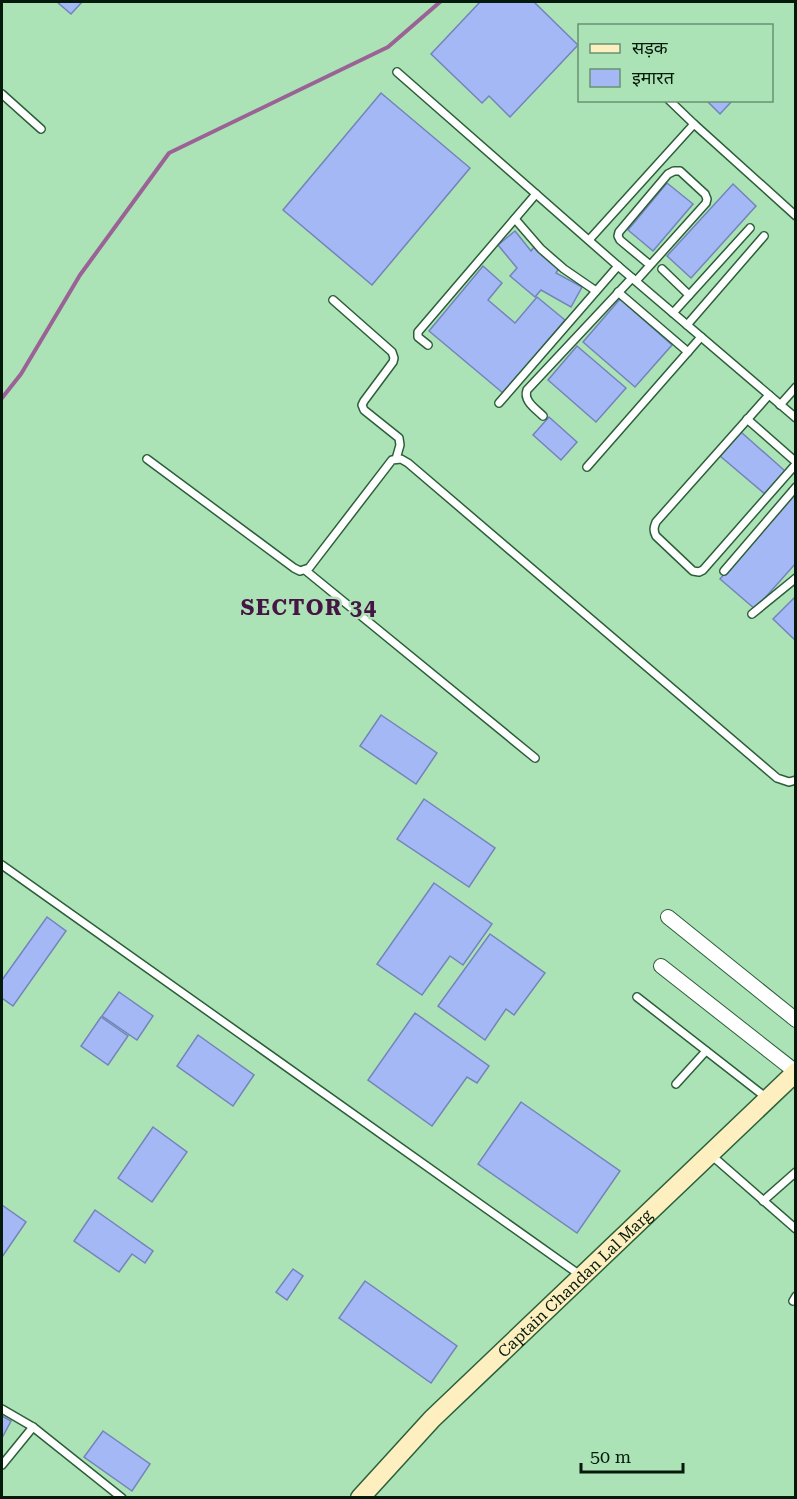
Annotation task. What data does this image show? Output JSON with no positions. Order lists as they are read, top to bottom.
{
  "streets": {
    "street": ["Captain Chandan Lal Marg"]
  },
  "districts": ["SECTOR 34"],
  "legend": ["सड़क", "इमारत"],
  "scale_bar": "50 m"
}
